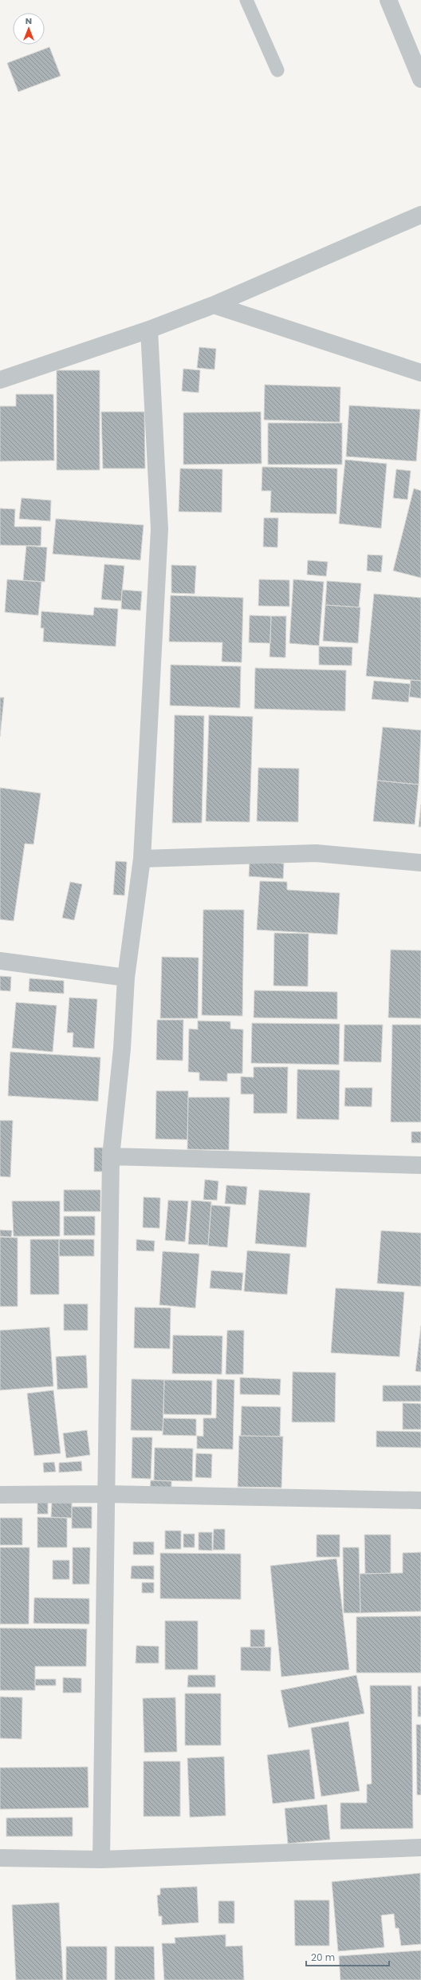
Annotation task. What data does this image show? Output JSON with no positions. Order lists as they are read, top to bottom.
{
  "scale_bar": "20 m",
  "north": "top"
}
